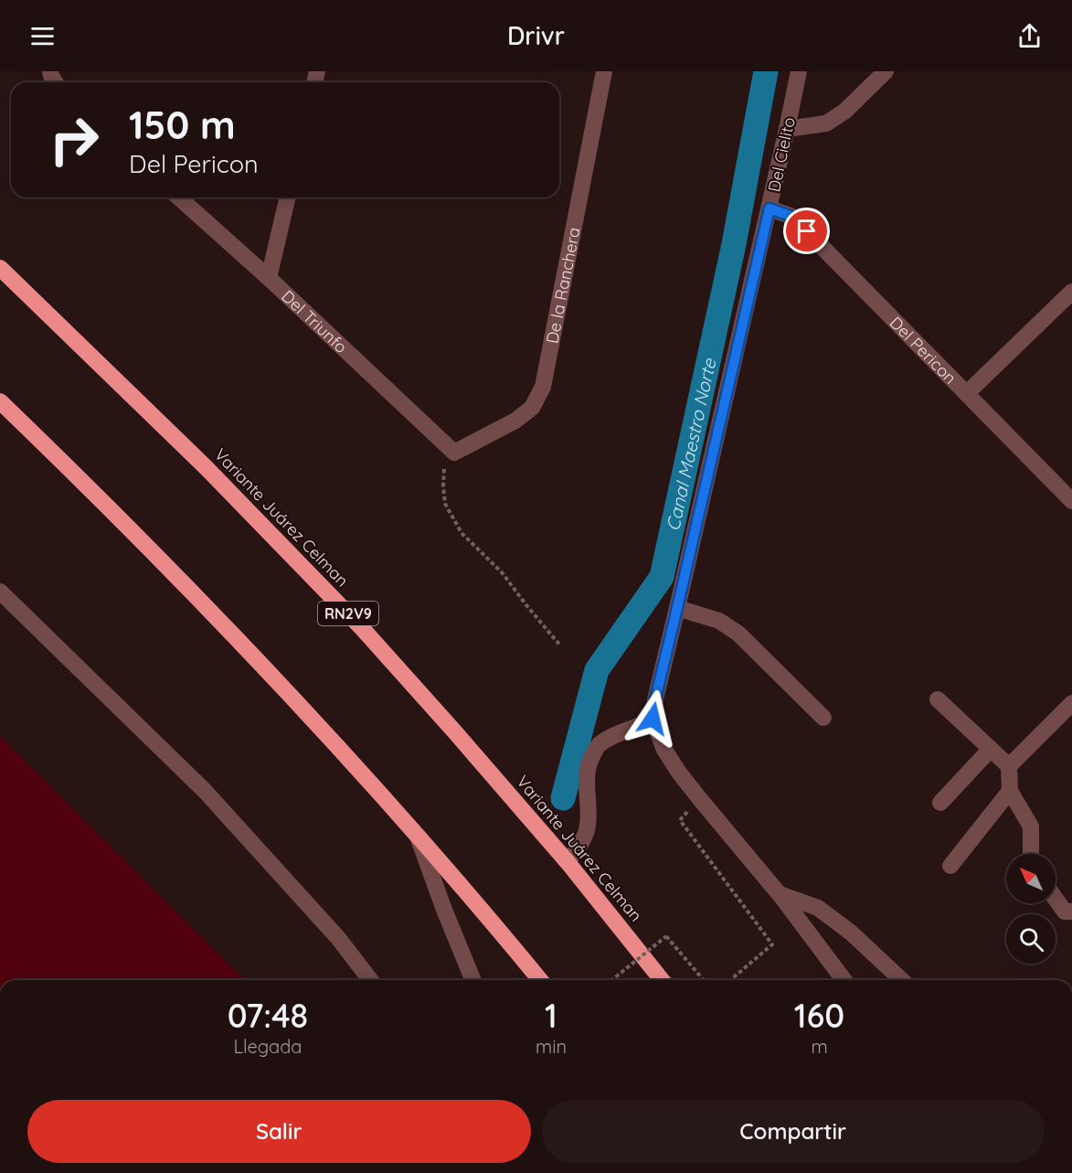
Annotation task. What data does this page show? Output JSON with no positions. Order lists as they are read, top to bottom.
{
  "streets": {
    "highway": ["Variante Juárez Celman", "RN2V9"],
    "street": [
      "Del Cielito",
      "De la Ranchera",
      "Del Triunfo",
      "Del Pericon"
    ]
  },
  "crossings": [
    ["Del Cielito", "Del Pericon"],
    ["De la Ranchera", "Del Triunfo"]
  ],
  "water": ["Canal Maestro Norte"],
  "north": "top left",
  "page": {
    "header": "Drivr",
    "turn": ["150 m", "Del Pericon"],
    "eta": [
      "07:48",
      "Llegada",
      "1",
      "min",
      "160",
      "m"
    ],
    "buttons": ["Salir", "Compartir"]
  }
}
